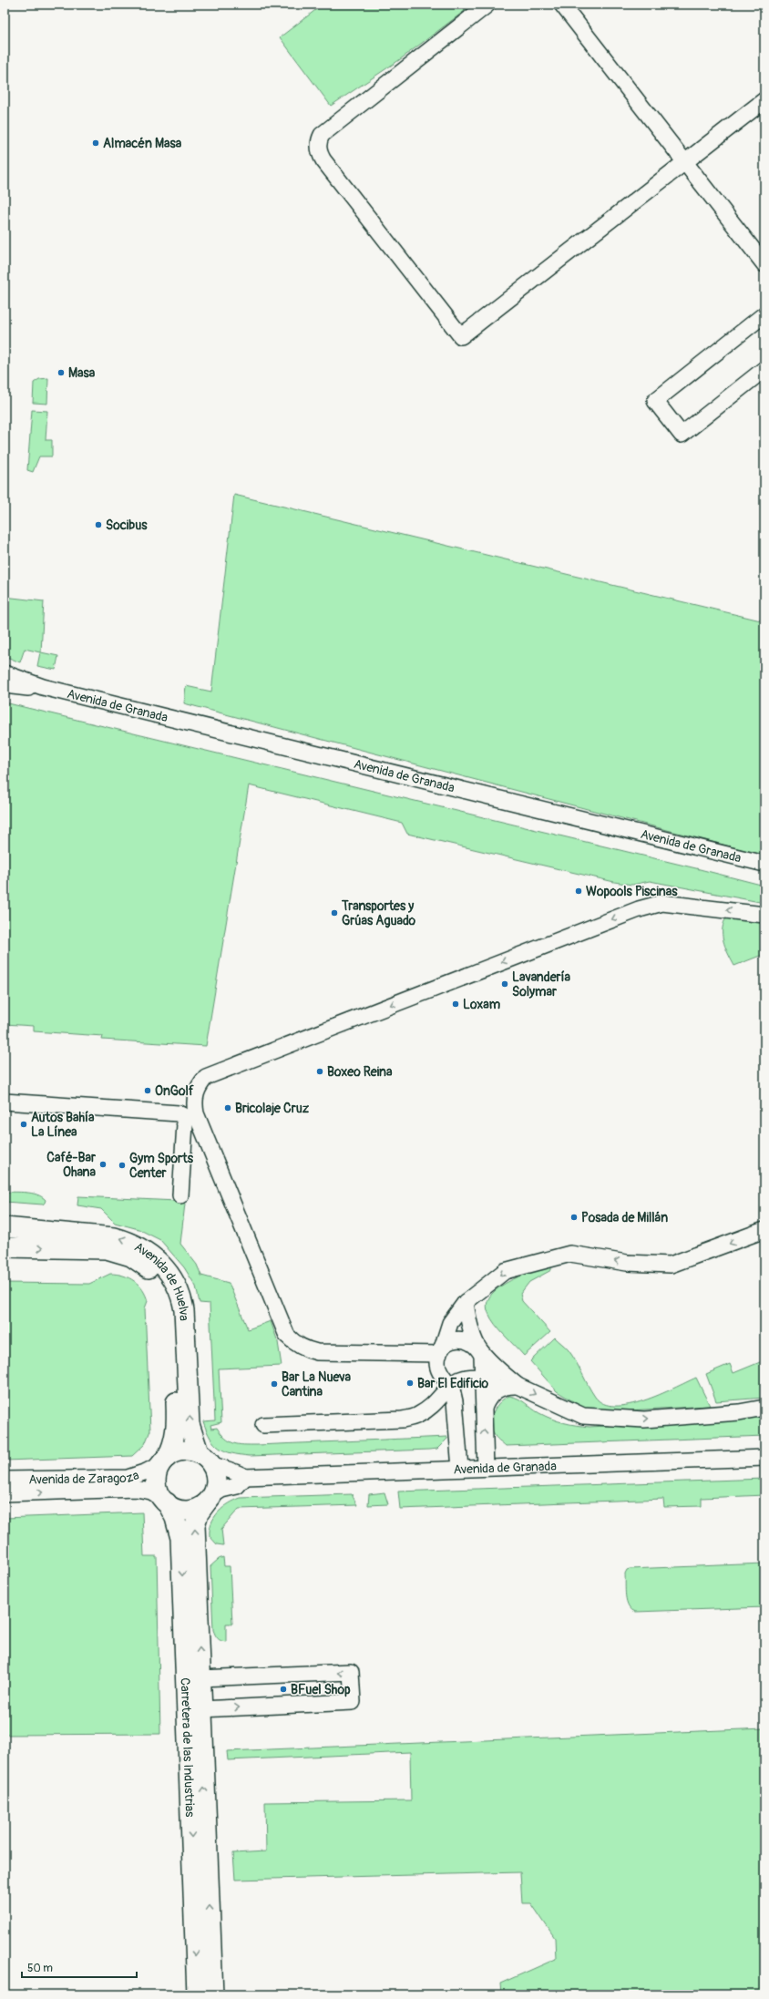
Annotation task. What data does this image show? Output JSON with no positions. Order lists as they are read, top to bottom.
{
  "streets": {
    "main road": ["Avenida de Huelva", "Carretera de las Industrias"],
    "street": ["Avenida de Granada", "Avenida de Zaragoza"]
  },
  "crossings": [
    ["Avenida de Granada", "Avenida de Huelva"],
    ["Avenida de Granada", "Avenida de Zaragoza"],
    ["Avenida de Granada", "Carretera de las Industrias"],
    ["Avenida de Huelva", "Avenida de Zaragoza"],
    ["Avenida de Huelva", "Carretera de las Industrias"],
    ["Avenida de Zaragoza", "Carretera de las Industrias"]
  ],
  "places": [
    "Almacén Masa",
    "Masa",
    "Socibus",
    "Wopools Piscinas",
    "Transportes y Grúas Aguado",
    "Lavandería Solymar",
    "Loxam",
    "Boxeo Reina",
    "OnGolf",
    "Bricolaje Cruz",
    "Autos Bahía La Línea",
    "Café-Bar Ohana",
    "Gym Sports Center",
    "Posada de Millán",
    "Bar El Edificio",
    "Bar La Nueva Cantina",
    "BFuel Shop"
  ],
  "scale_bar": "50 m"
}
